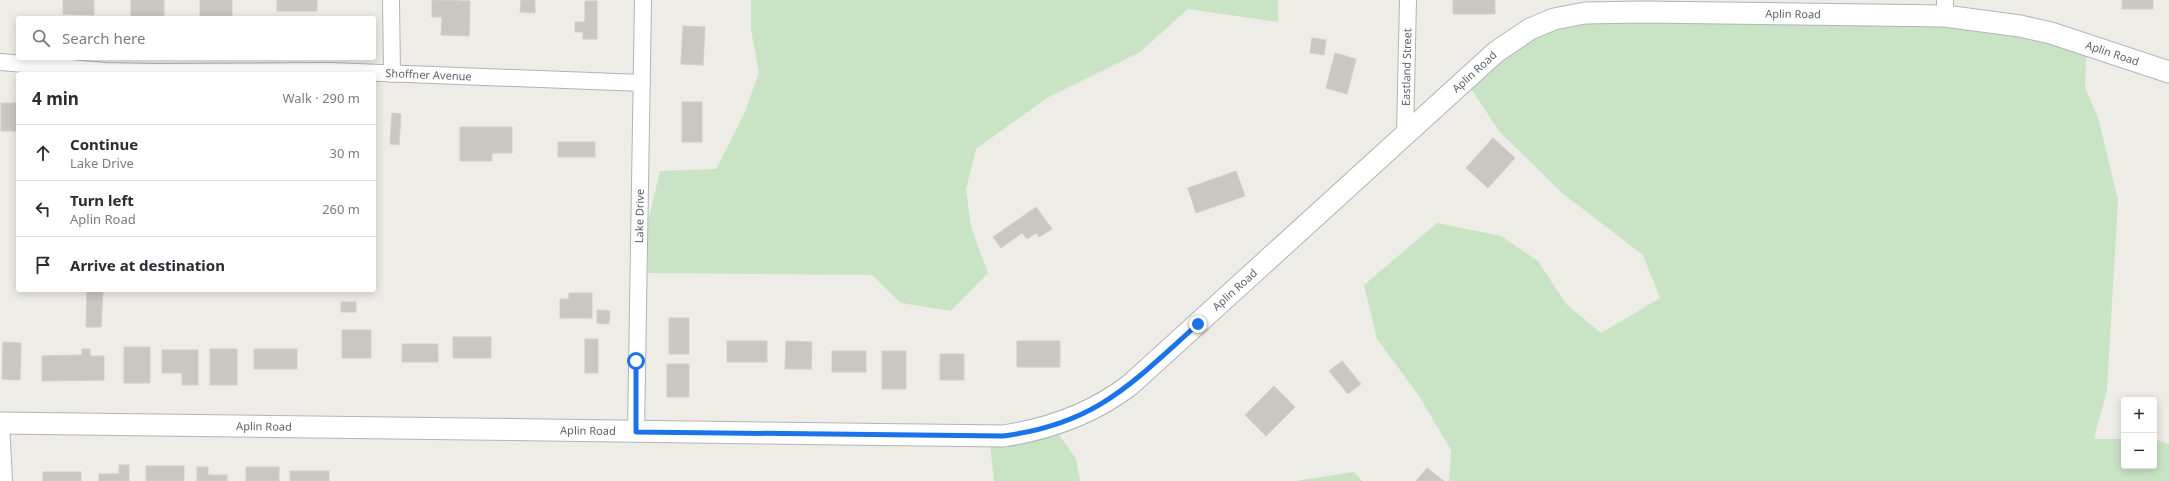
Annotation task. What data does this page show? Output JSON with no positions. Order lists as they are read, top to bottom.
{
  "streets": {
    "street": [
      "Aplin Road",
      "Eastland Street",
      "Shoffner Avenue",
      "Lake Drive"
    ]
  },
  "crossings": [
    ["Aplin Road", "Eastland Street"],
    ["Aplin Road", "Lake Drive"],
    ["Shoffner Avenue", "Lake Drive"]
  ],
  "page": {
    "search": "Search here",
    "heading": ["4 min", "Walk · 290 m"],
    "list": [
      ["Continue", "Lake Drive", "30 m"],
      ["Turn left", "Aplin Road", "260 m"],
      "Arrive at destination"
    ],
    "map_buttons": ["+", "−"]
  }
}
